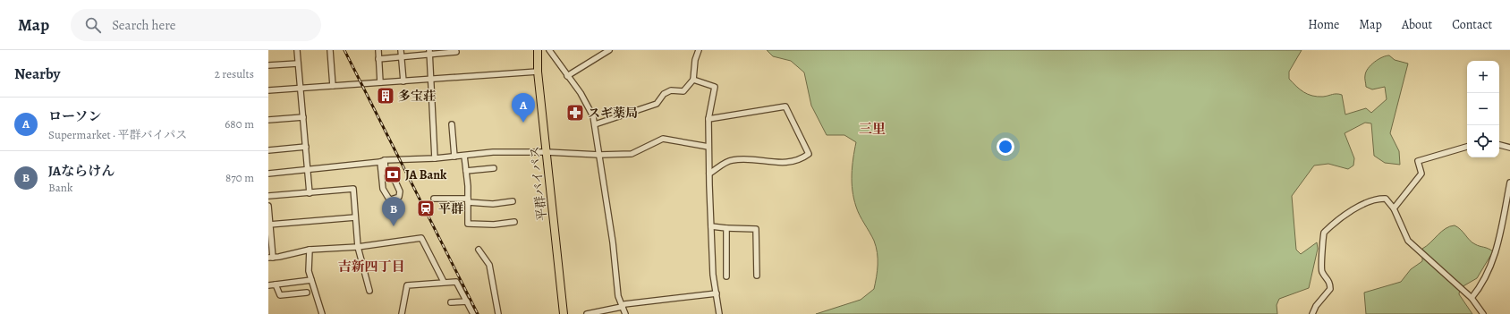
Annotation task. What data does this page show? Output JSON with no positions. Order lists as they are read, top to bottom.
{
  "streets": {
    "highway": ["平群バイパス"]
  },
  "districts": ["三里", "吉新四丁目"],
  "places": {
    "building": ["多宝荘"],
    "pharmacy": ["スギ薬局"],
    "bank": ["JA Bank"],
    "station": ["平群"]
  },
  "page": {
    "header": "Map",
    "search": "Search here",
    "nav": [
      "Home",
      "Map",
      "About",
      "Contact"
    ],
    "heading": ["Nearby", "2 results"],
    "map_buttons": ["+", "−"],
    "pins": ["A", "B"],
    "list": [
      {
        "mark": "A",
        "name": "ローソン",
        "note": "Supermarket · 平群バイパス",
        "value": "680 m"
      },
      {
        "mark": "B",
        "name": "JAならけん",
        "note": "Bank",
        "value": "870 m"
      }
    ]
  }
}
